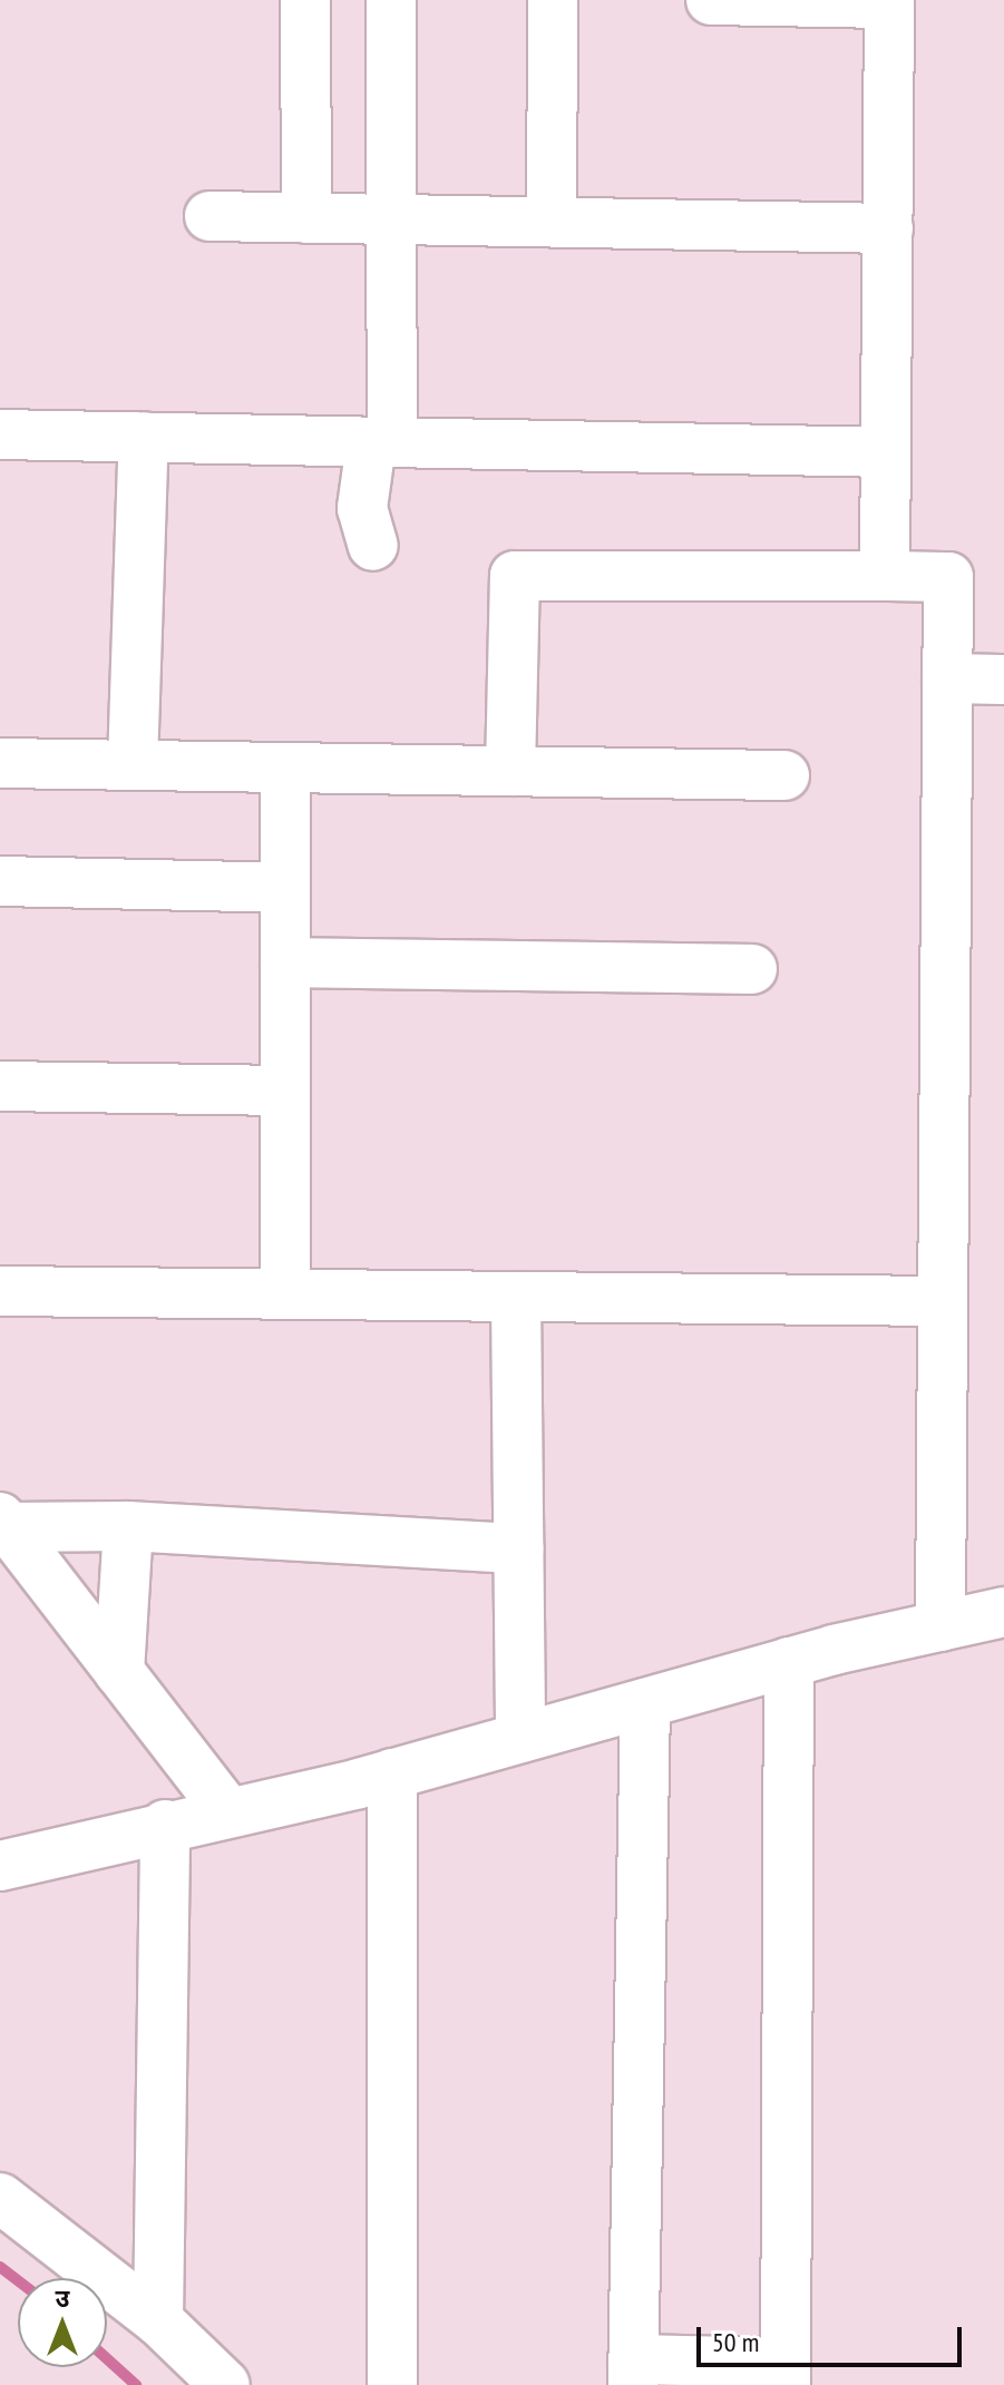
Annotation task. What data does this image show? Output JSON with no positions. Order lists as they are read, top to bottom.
{
  "scale_bar": "50 m",
  "north": "top"
}
